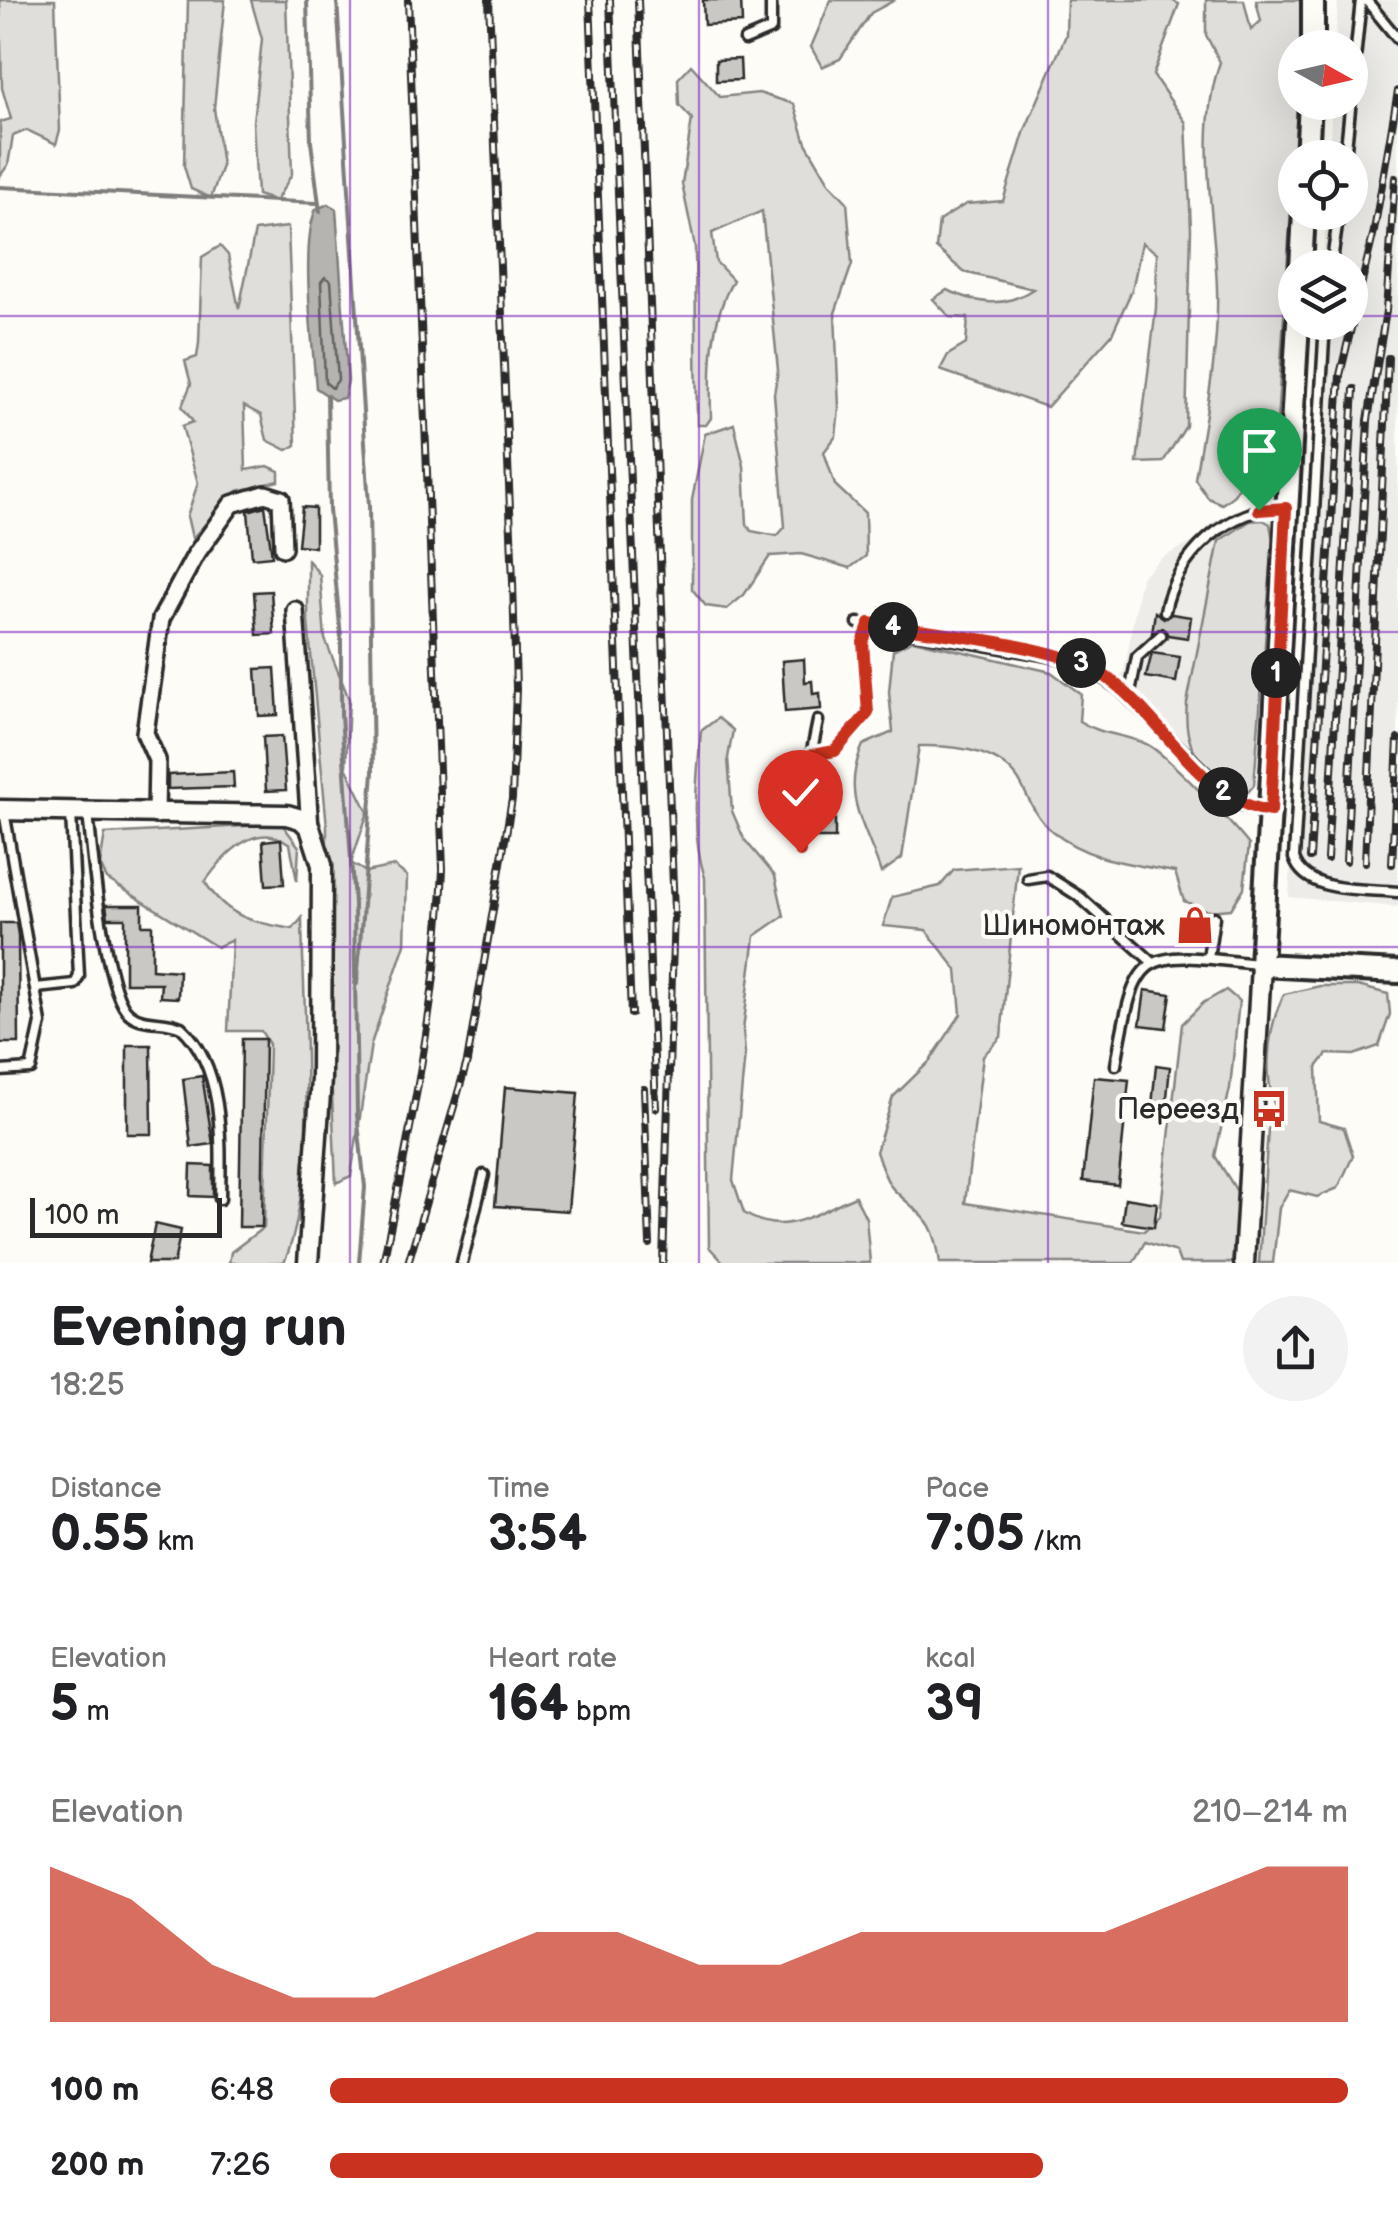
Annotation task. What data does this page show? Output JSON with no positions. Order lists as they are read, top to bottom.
{
  "places": {
    "shop": ["Шиномонтаж"],
    "bus stop": ["Переезд"]
  },
  "scale_bar": "100 m",
  "north": "right",
  "page": {
    "pins": [
      "4",
      "3",
      "1",
      "2"
    ],
    "scale": "100 m",
    "heading": ["Evening run", "18:25"],
    "stats": [
      ["Distance", "0.55 km"],
      ["Time", "3:54"],
      ["Pace", "7:05 /km"],
      ["Elevation", "5 m"],
      ["Heart rate", "164 bpm"],
      ["kcal", "39"]
    ],
    "chart": ["Elevation", "210–214 m"],
    "list": [
      {
        "name": "100 m",
        "note": "6:48"
      },
      {
        "name": "200 m",
        "note": "7:26"
      }
    ]
  }
}
